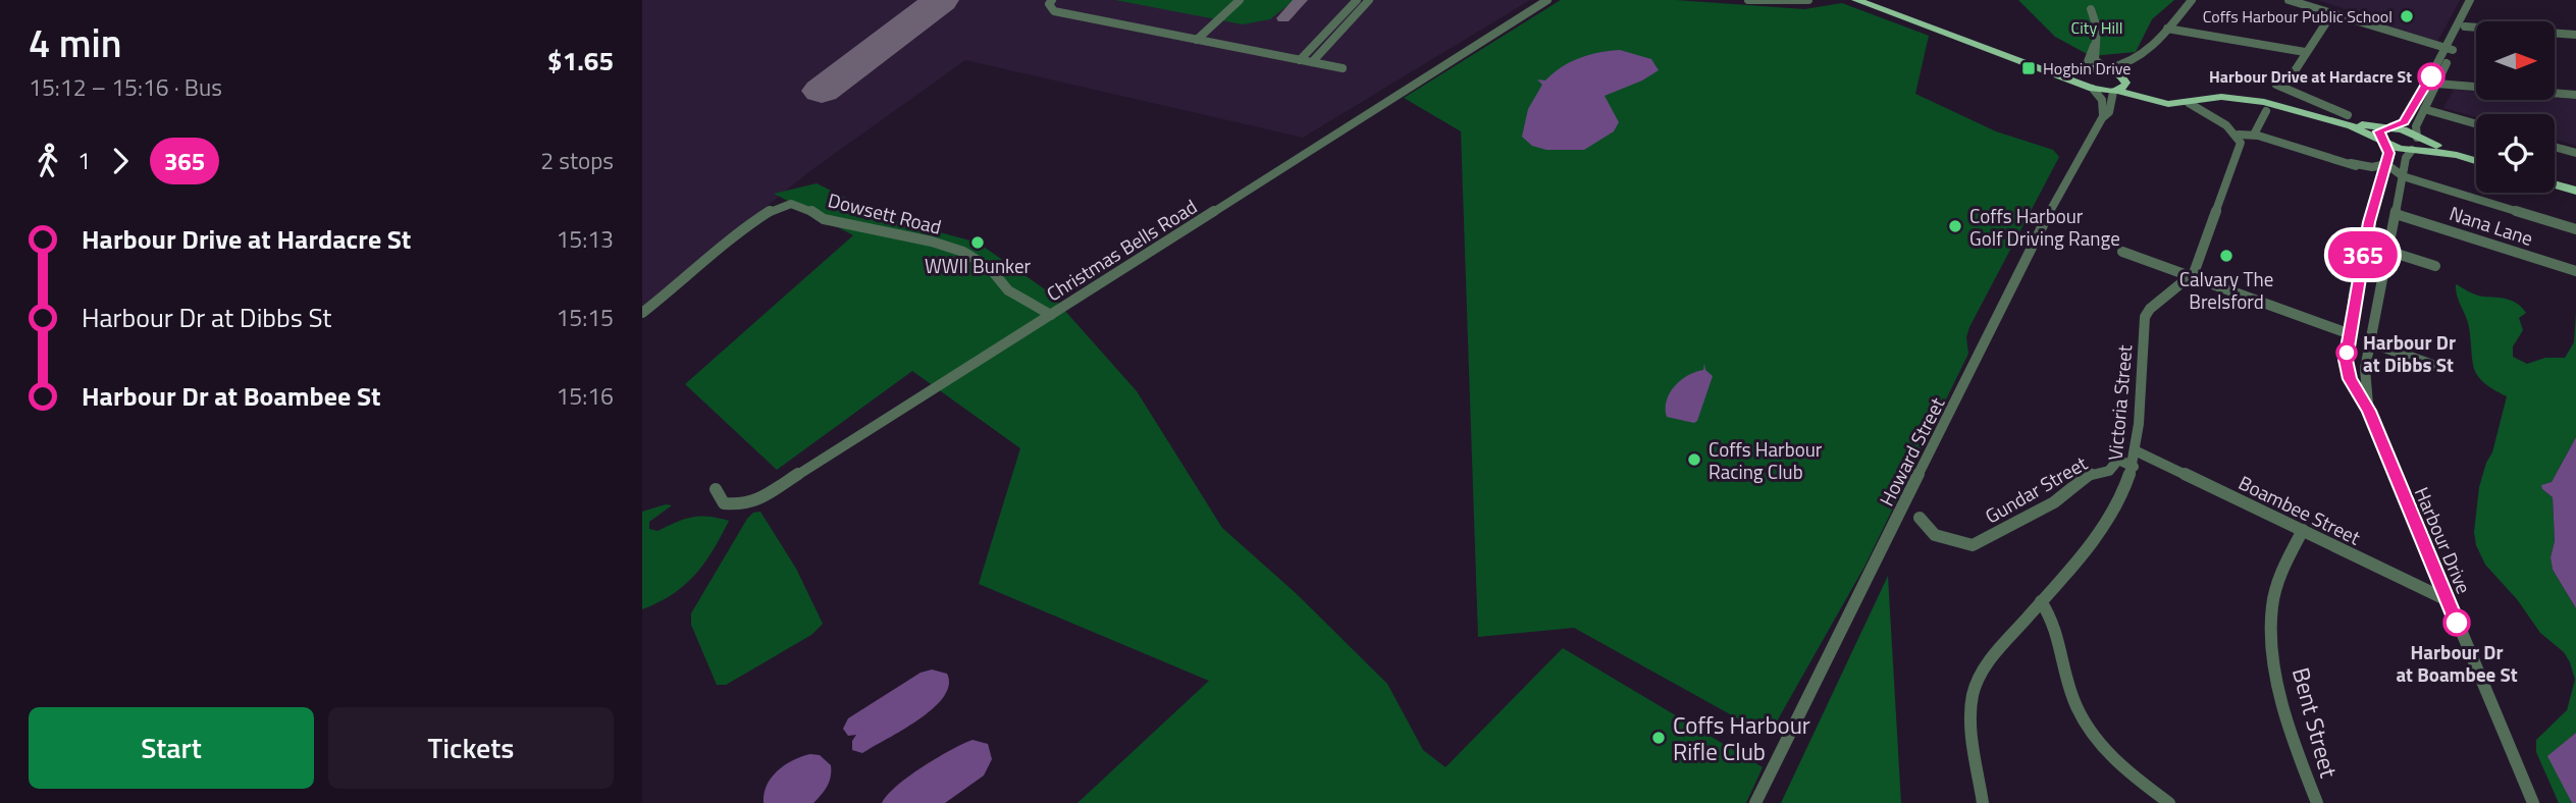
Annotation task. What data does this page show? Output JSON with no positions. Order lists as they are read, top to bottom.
{
  "streets": {
    "street": [
      "Dowsett Road",
      "Nana Lane",
      "Christmas Bells Road",
      "Victoria Street",
      "Howard Street",
      "Gundar Street",
      "Boambee Street",
      "Harbour Drive",
      "Bent Street"
    ]
  },
  "crossings": [
    ["Dowsett Road", "Christmas Bells Road"],
    ["Nana Lane", "Harbour Drive"],
    ["Victoria Street", "Gundar Street"],
    ["Victoria Street", "Boambee Street"],
    ["Boambee Street", "Harbour Drive"],
    ["Boambee Street", "Bent Street"]
  ],
  "parks": ["City Hill"],
  "places": {
    "other": [
      "Coffs Harbour Public School",
      "Harbour Drive at Hardacre St",
      "Coffs Harbour Golf Driving Range",
      "WWII Bunker",
      "Calvary The Brelsford",
      "Harbour Dr at Dibbs St",
      "Coffs Harbour Racing Club",
      "Harbour Dr at Boambee St",
      "Coffs Harbour Rifle Club"
    ],
    "transit": ["Hogbin Drive"]
  },
  "lines": ["bus line 365"],
  "north": "right",
  "page": {
    "heading": ["4 min", "15:12 – 15:16 · Bus", "$1.65"],
    "on_map": "365",
    "legs": ["1", "365", "2 stops"],
    "list": [
      {
        "name": "Harbour Drive at Hardacre St",
        "value": "15:13"
      },
      {
        "name": "Harbour Dr at Dibbs St",
        "value": "15:15"
      },
      {
        "name": "Harbour Dr at Boambee St",
        "value": "15:16"
      }
    ],
    "buttons": ["Start", "Tickets"]
  }
}
